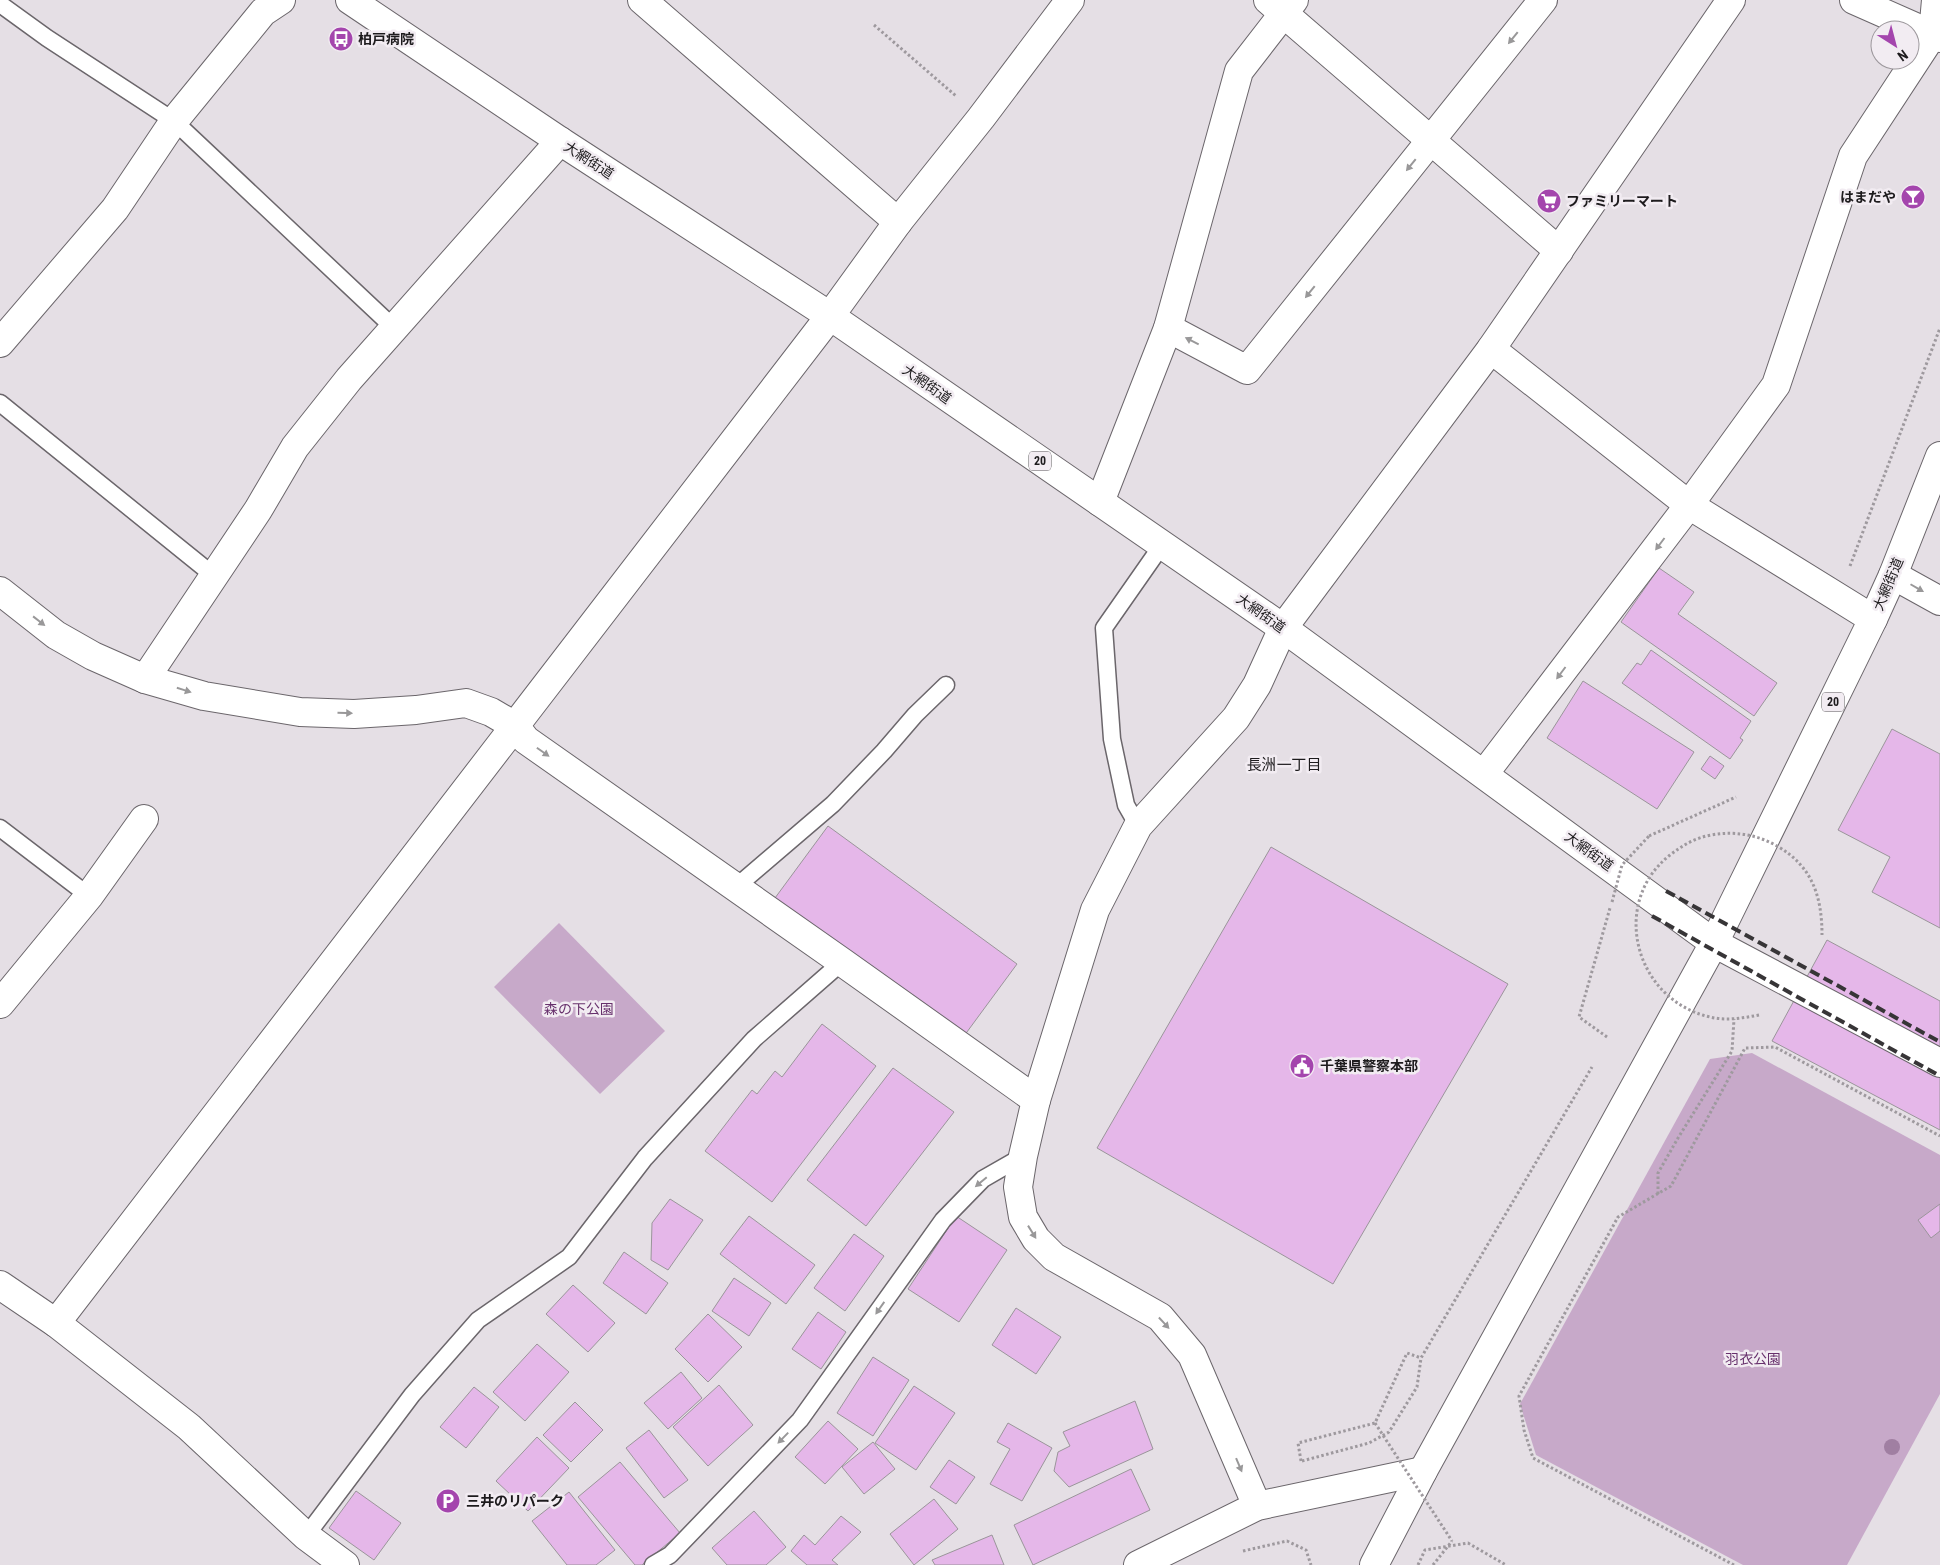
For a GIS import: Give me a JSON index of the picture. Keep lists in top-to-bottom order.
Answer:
{
  "streets": {
    "street": ["大網街道", "20"]
  },
  "districts": ["長洲一丁目"],
  "parks": ["森の下公園", "羽衣公園"],
  "places": {
    "bus stop": ["柏戸病院"],
    "bar": ["はまだや"],
    "supermarket": ["ファミリーマート"],
    "public building": ["千葉県警察本部"],
    "parking": ["三井のリパーク"]
  },
  "north": "bottom right"
}
